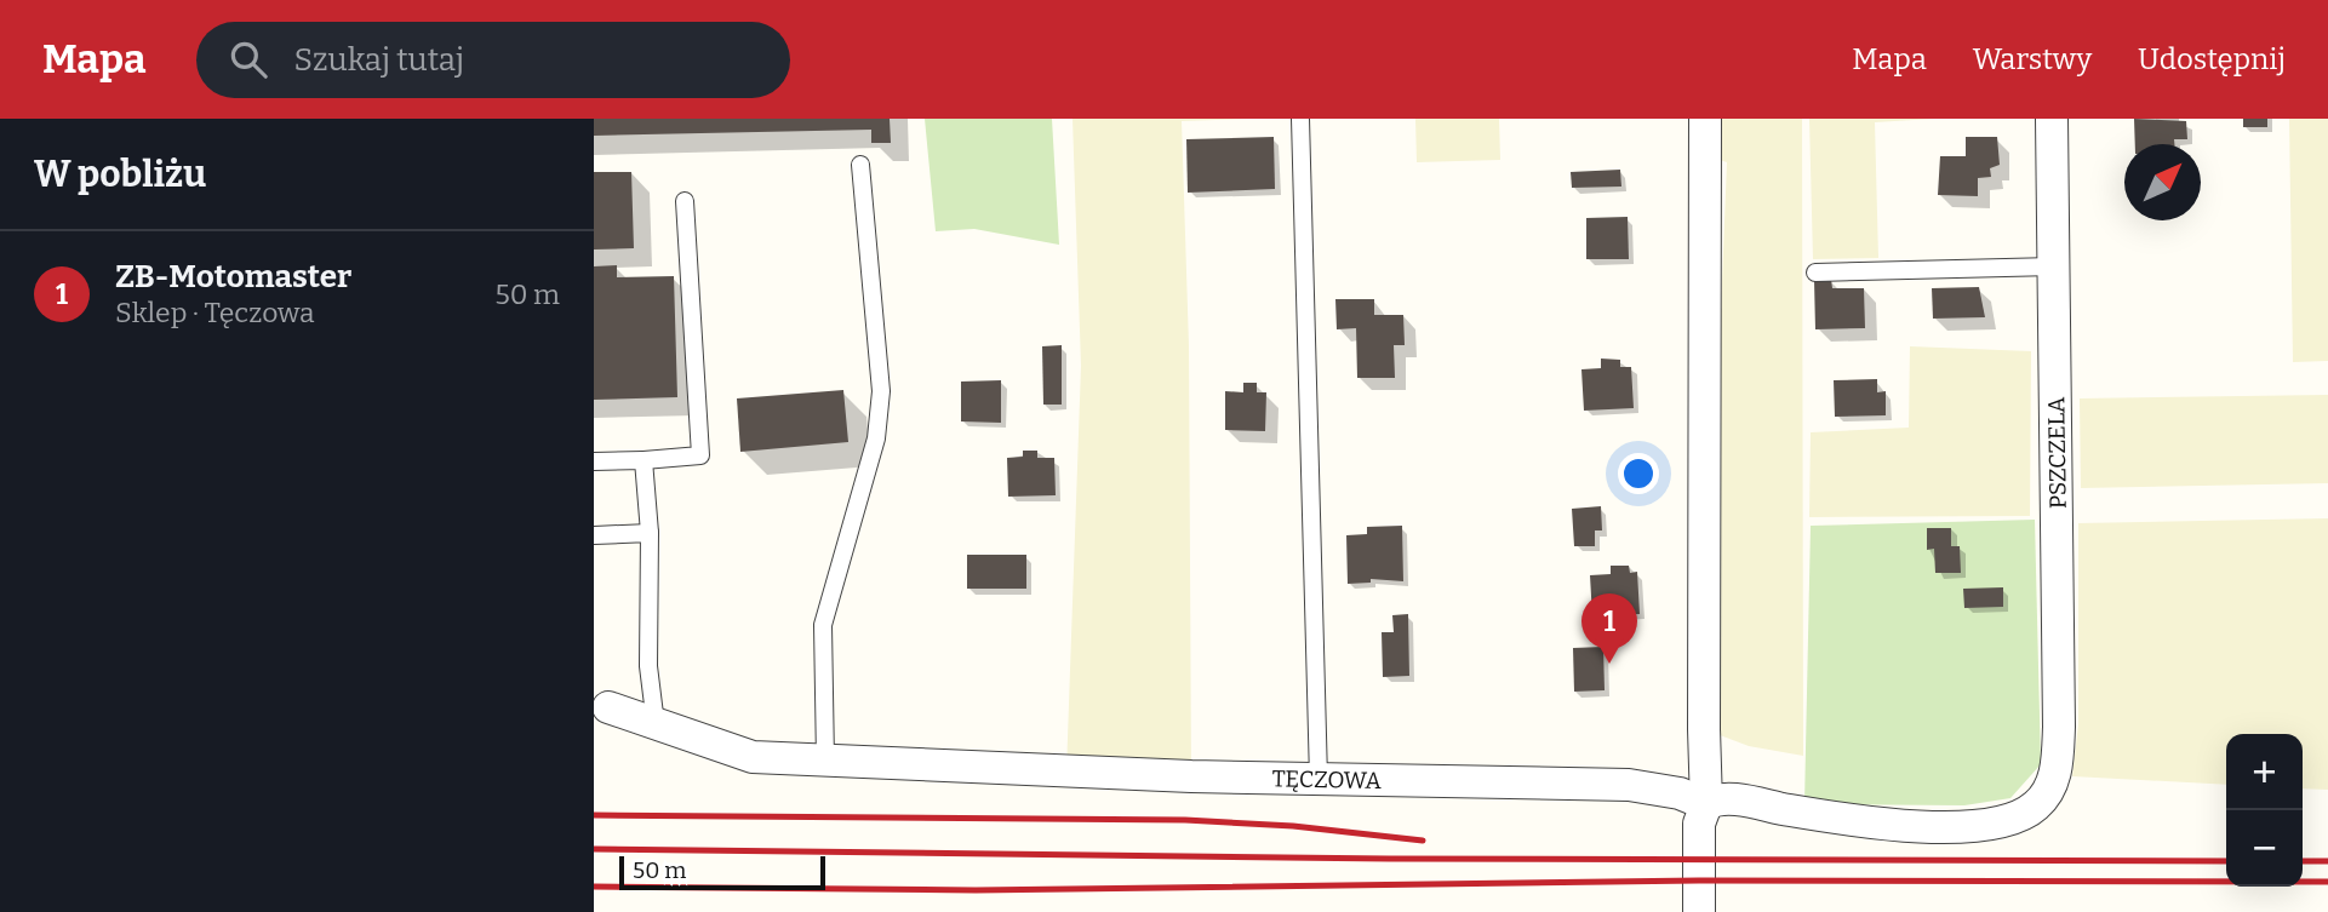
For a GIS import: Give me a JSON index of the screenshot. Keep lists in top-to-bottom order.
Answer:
{
  "streets": {
    "street": ["PSZCZELA", "TĘCZOWA"]
  },
  "crossings": [
    ["PSZCZELA", "TĘCZOWA"]
  ],
  "scale_bar": "50 m",
  "north": "top right",
  "page": {
    "header": "Mapa",
    "search": "Szukaj tutaj",
    "nav": ["Mapa", "Warstwy", "Udostępnij"],
    "heading": "W pobliżu",
    "list": [
      {
        "mark": "1",
        "name": "ZB-Motomaster",
        "note": "Sklep · Tęczowa",
        "value": "50 m"
      }
    ],
    "pins": "1",
    "map_buttons": ["+", "−"],
    "scale": "50 m"
  }
}
